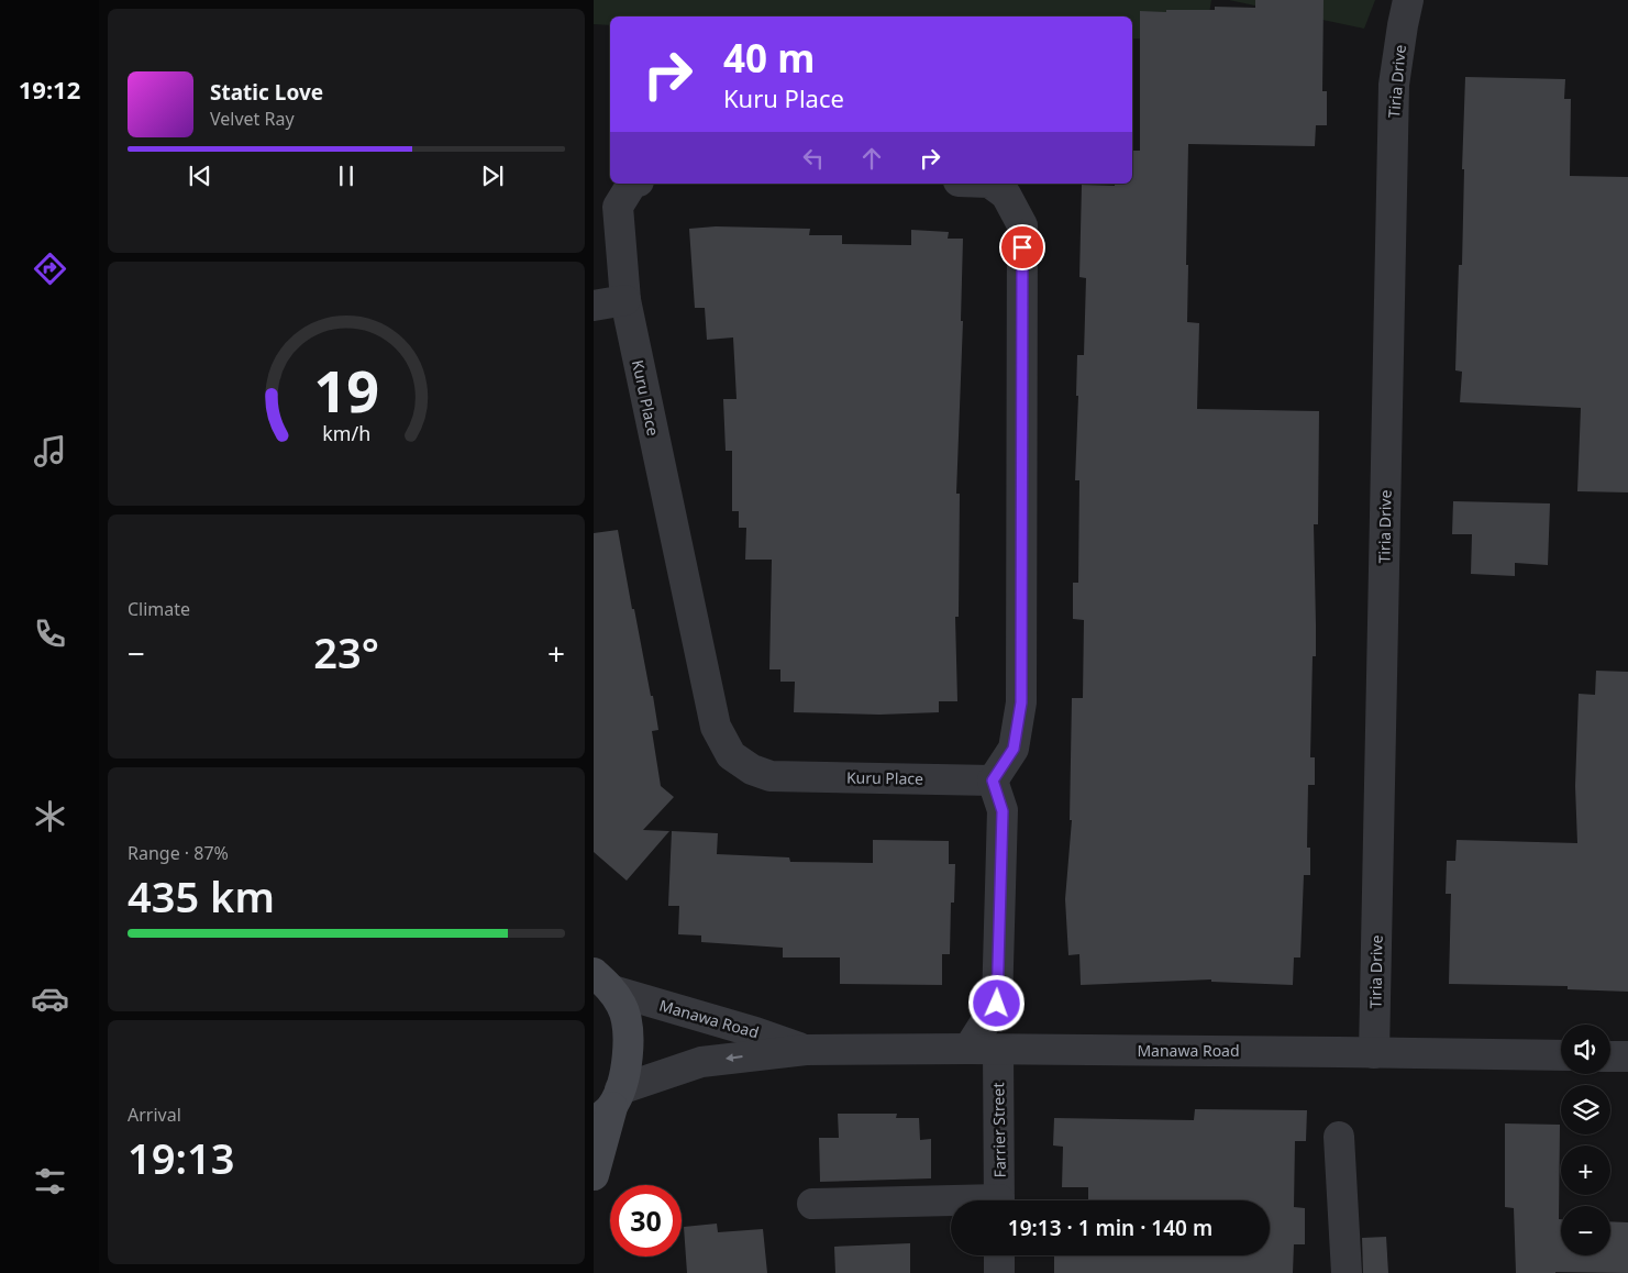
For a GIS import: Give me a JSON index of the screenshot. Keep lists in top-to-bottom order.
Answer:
{
  "streets": {
    "street": [
      "Tiria Drive",
      "Kuru Place",
      "Manawa Road",
      "Farrier Street"
    ]
  },
  "crossings": [
    ["Tiria Drive", "Manawa Road"],
    ["Manawa Road", "Farrier Street"]
  ],
  "page": {
    "tabs": "19:12",
    "turn": ["40 m", "Kuru Place"],
    "song": ["Static Love", "Velvet Ray"],
    "tile": [
      "Climate",
      ["Range · 87%", "435 km"],
      ["Arrival", "19:13"]
    ],
    "heat": ["−", "23°", "+"],
    "map_buttons": ["+", "−"],
    "limit": "30",
    "trip": "19:13 · 1 min · 140 m",
    "gauge": ["19", "km/h"]
  }
}
